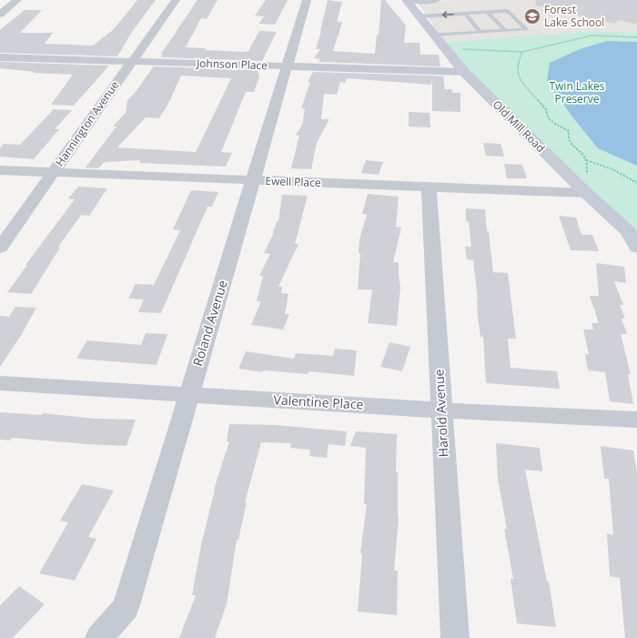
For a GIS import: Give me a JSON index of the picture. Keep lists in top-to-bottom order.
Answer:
{
  "streets": {
    "street": [
      "Johnson Place",
      "Hannington Avenue",
      "Old Mill Road",
      "Ewell Place",
      "Roland Avenue",
      "Valentine Place",
      "Harold Avenue"
    ]
  },
  "crossings": [
    ["Johnson Place", "Hannington Avenue"],
    ["Johnson Place", "Old Mill Road"],
    ["Johnson Place", "Roland Avenue"],
    ["Hannington Avenue", "Ewell Place"],
    ["Old Mill Road", "Ewell Place"],
    ["Ewell Place", "Roland Avenue"],
    ["Ewell Place", "Harold Avenue"],
    ["Roland Avenue", "Valentine Place"],
    ["Valentine Place", "Harold Avenue"]
  ],
  "parks": ["Twin Lakes Preserve"],
  "places": {
    "school or university": ["Forest Lake School"]
  }
}
